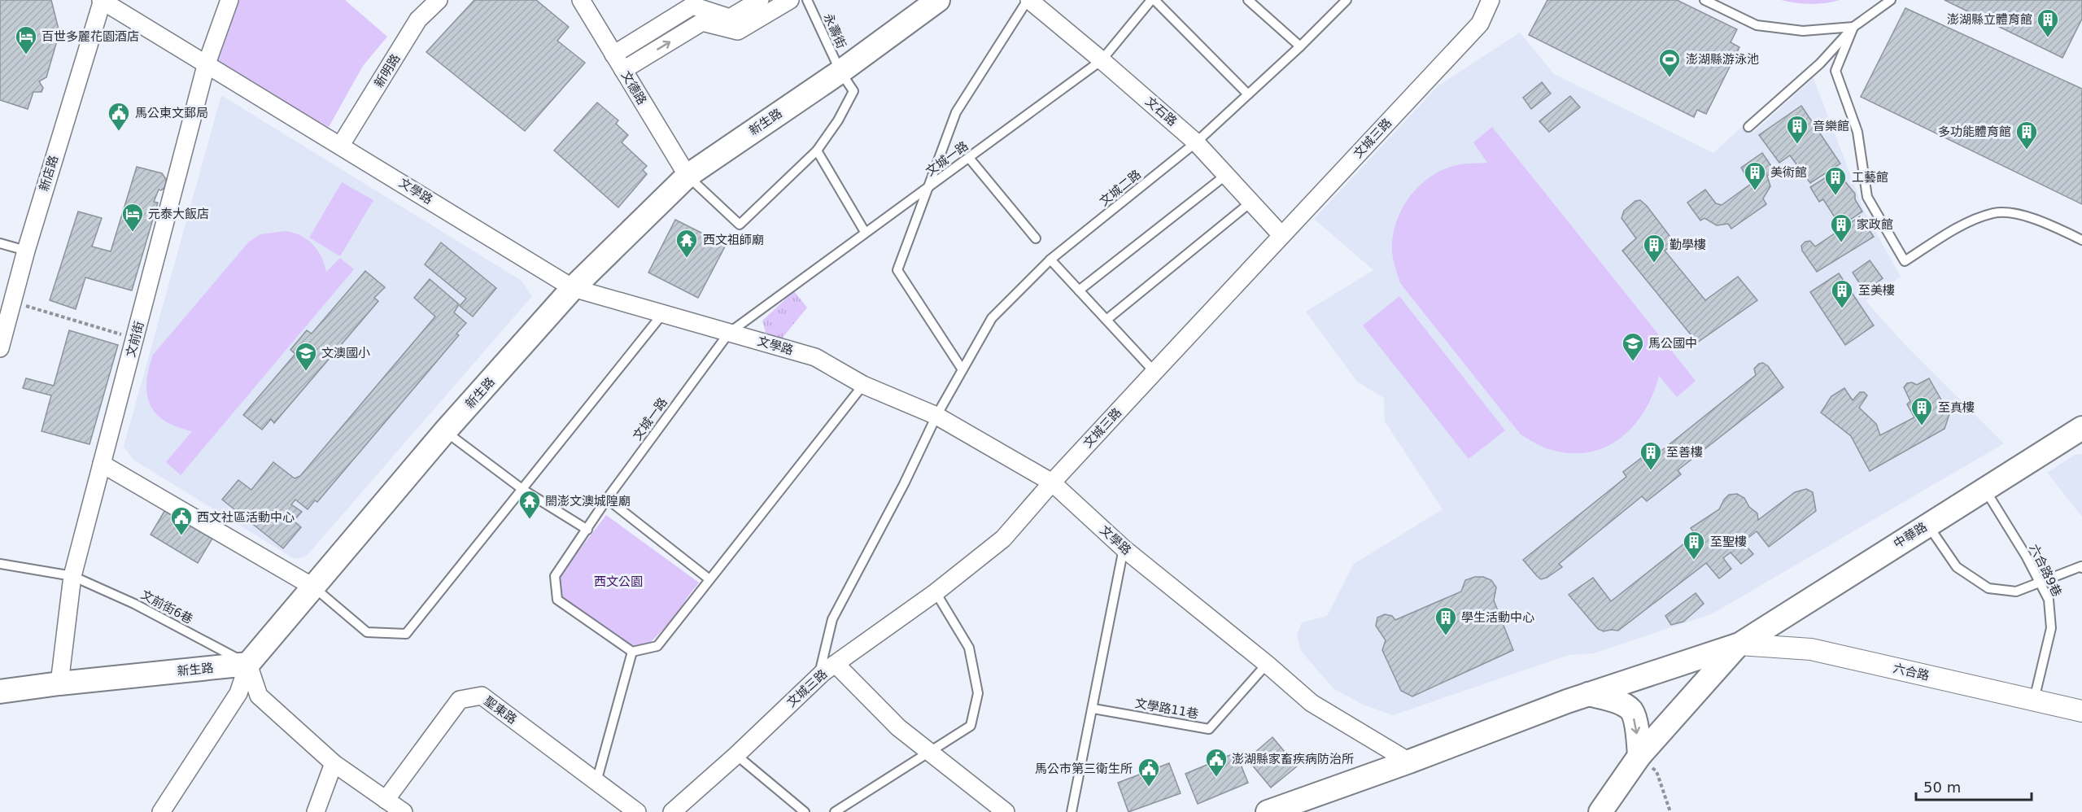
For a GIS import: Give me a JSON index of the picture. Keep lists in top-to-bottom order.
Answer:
{
  "streets": {
    "main road": ["新生路", "中華路"],
    "street": [
      "新明路",
      "文德路",
      "文石路",
      "文城三路",
      "新店路",
      "文學路",
      "文前街",
      "六合路",
      "聖東路"
    ],
    "lane": [
      "永壽街",
      "文城一路",
      "文城二路",
      "六合路9巷",
      "文前街6巷",
      "文學路11巷"
    ]
  },
  "crossings": [
    ["永壽街", "新生路"],
    ["新明路", "文學路"],
    ["文德路", "新生路"],
    ["文石路", "文城三路"],
    ["文石路", "文城一路"],
    ["文石路", "文城二路"],
    ["新生路", "文學路"],
    ["新生路", "文前街"],
    ["新生路", "文前街6巷"],
    ["文城三路", "文城二路"],
    ["文城三路", "文學路"],
    ["文城一路", "文學路"],
    ["新店路", "文學路"],
    ["文城二路", "文學路"],
    ["文學路", "文前街"],
    ["文學路", "文學路11巷"],
    ["文前街", "文前街6巷"],
    ["中華路", "六合路9巷"],
    ["中華路", "六合路"],
    ["六合路9巷", "六合路"]
  ],
  "parks": ["西文公園"],
  "places": {
    "building": [
      "澎湖縣立體育館",
      "音樂館",
      "多功能體育館",
      "美術館",
      "工藝館",
      "家政館",
      "勤學樓",
      "至美樓",
      "至真樓",
      "至善樓",
      "至聖樓",
      "學生活動中心"
    ],
    "hotel": ["百世多麗花園酒店", "元泰大飯店"],
    "sports": ["澎湖縣游泳池"],
    "public building": [
      "馬公東文郵局",
      "西文社區活動中心",
      "澎湖縣家畜疾病防治所",
      "馬公市第三衛生所"
    ],
    "temple": ["西文祖師廟", "閤澎文澳城隍廟"],
    "school or university": ["馬公國中", "文澳國小"]
  },
  "scale_bar": "50 m"
}
